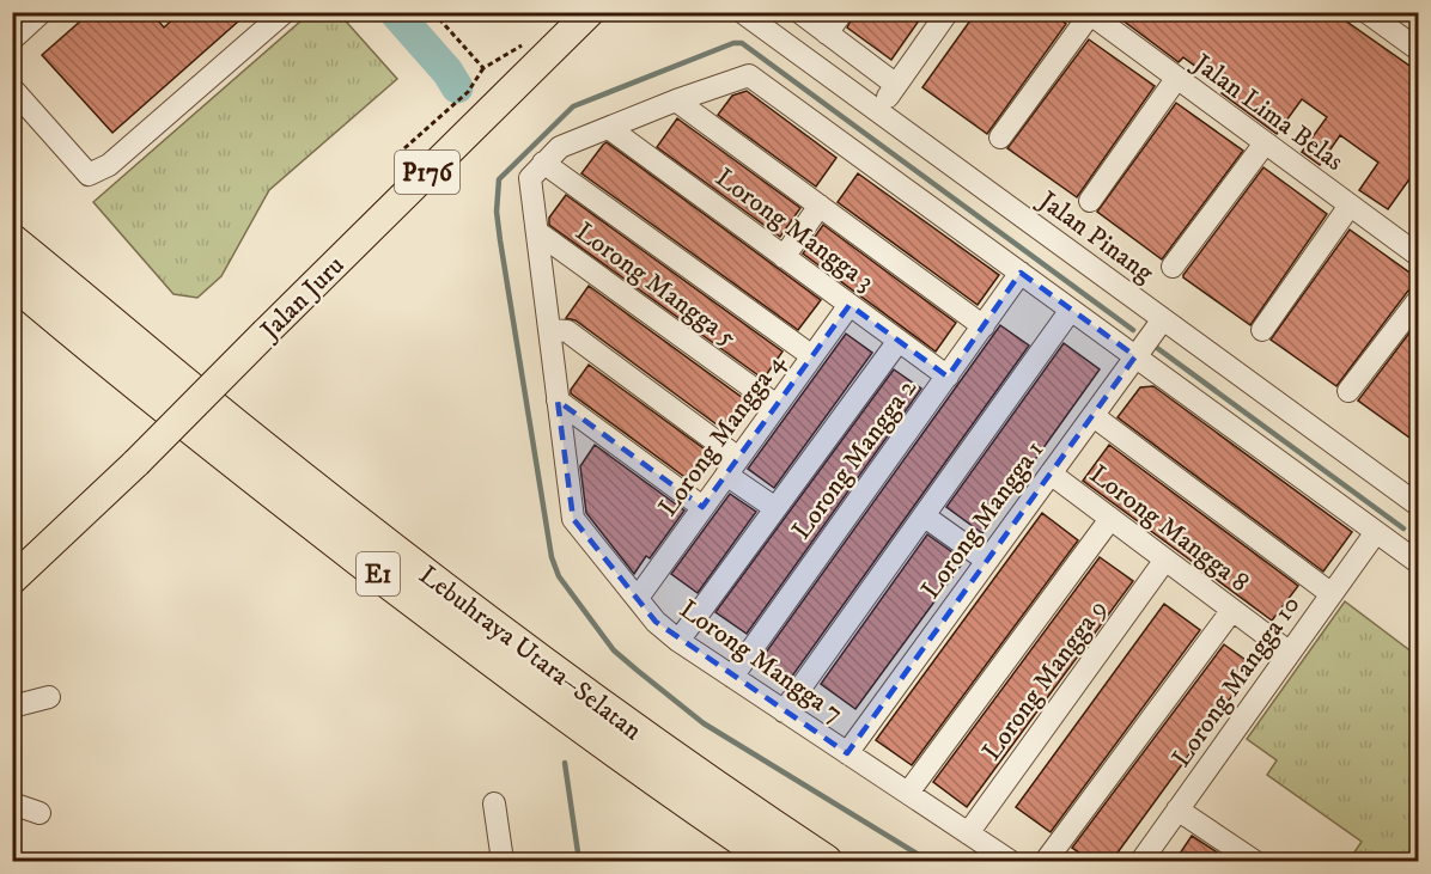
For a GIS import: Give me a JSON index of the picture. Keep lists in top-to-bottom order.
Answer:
{
  "streets": {
    "highway": ["E1", "Lebuhraya Utara–Selatan"],
    "main road": ["P176", "Jalan Juru"],
    "street": [
      "Jalan Lima Belas",
      "Lorong Mangga 3",
      "Jalan Pinang",
      "Lorong Mangga 5",
      "Lorong Mangga 4",
      "Lorong Mangga 2",
      "Lorong Mangga 1",
      "Lorong Mangga 8",
      "Lorong Mangga 7",
      "Lorong Mangga 9",
      "Lorong Mangga 10"
    ]
  },
  "crossings": [
    ["Lorong Mangga 3", "Lorong Mangga 4"],
    ["Lorong Mangga 3", "Lorong Mangga 2"],
    ["Jalan Pinang", "Lorong Mangga 1"],
    ["Lorong Mangga 5", "Lorong Mangga 4"],
    ["Lorong Mangga 5", "Lorong Mangga 7"],
    ["Lorong Mangga 4", "Lorong Mangga 7"],
    ["Lorong Mangga 2", "Lorong Mangga 7"],
    ["Lorong Mangga 1", "Lorong Mangga 8"],
    ["Lorong Mangga 1", "Lorong Mangga 7"],
    ["Lorong Mangga 8", "Lorong Mangga 9"],
    ["Lorong Mangga 8", "Lorong Mangga 10"],
    ["Lorong Mangga 7", "Lorong Mangga 9"]
  ]
}
